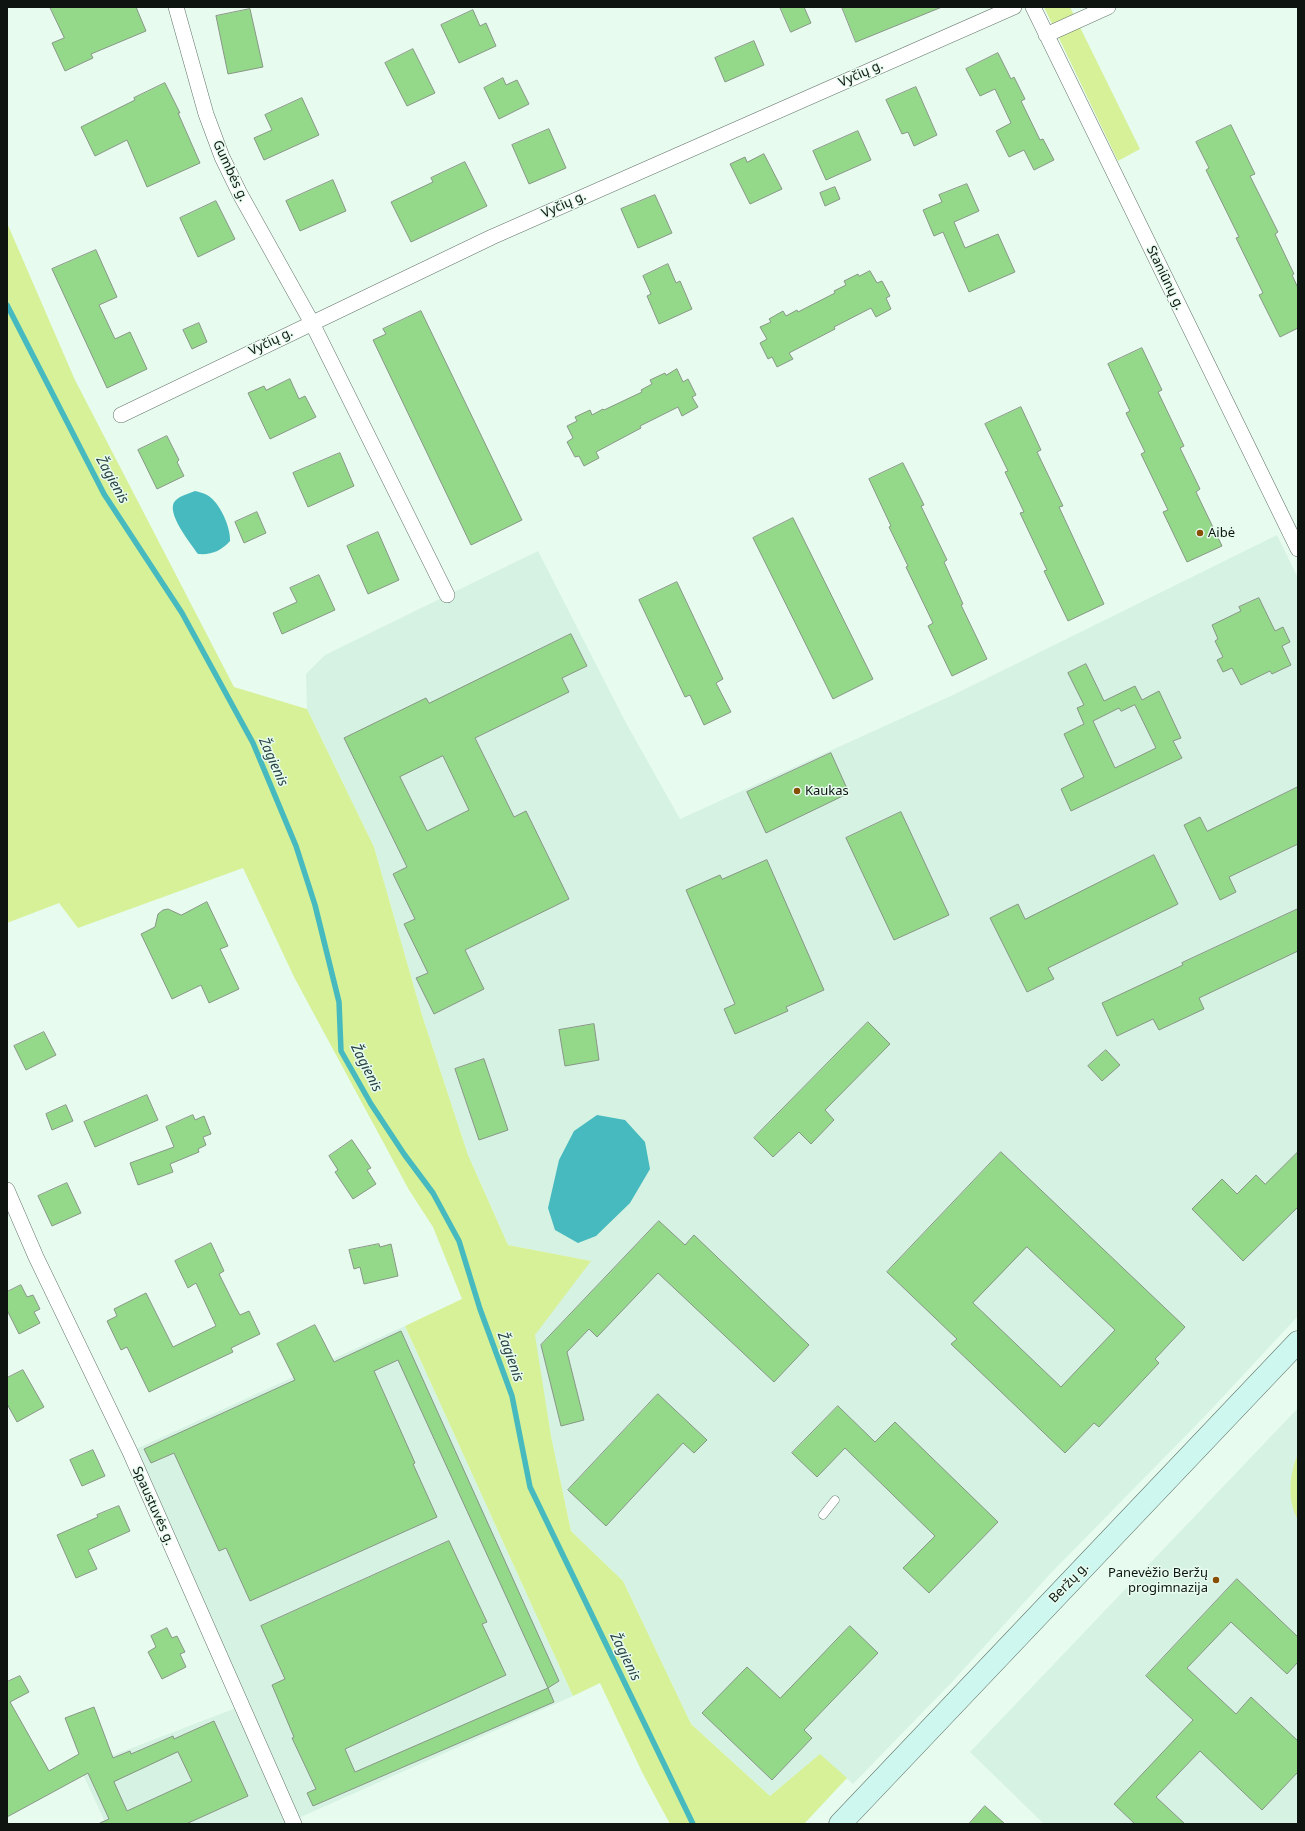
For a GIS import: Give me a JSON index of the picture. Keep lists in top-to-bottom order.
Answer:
{
  "streets": {
    "main road": ["Beržų g."],
    "street": [
      "Vyčių g.",
      "Gumbės g.",
      "Staniūnų g.",
      "Spaustuvės g."
    ]
  },
  "crossings": [
    ["Vyčių g.", "Gumbės g."]
  ],
  "water": ["Žagienis"],
  "places": ["Aibė", "Kaukas", "Panevėžio Beržų progimnazija"]
}
